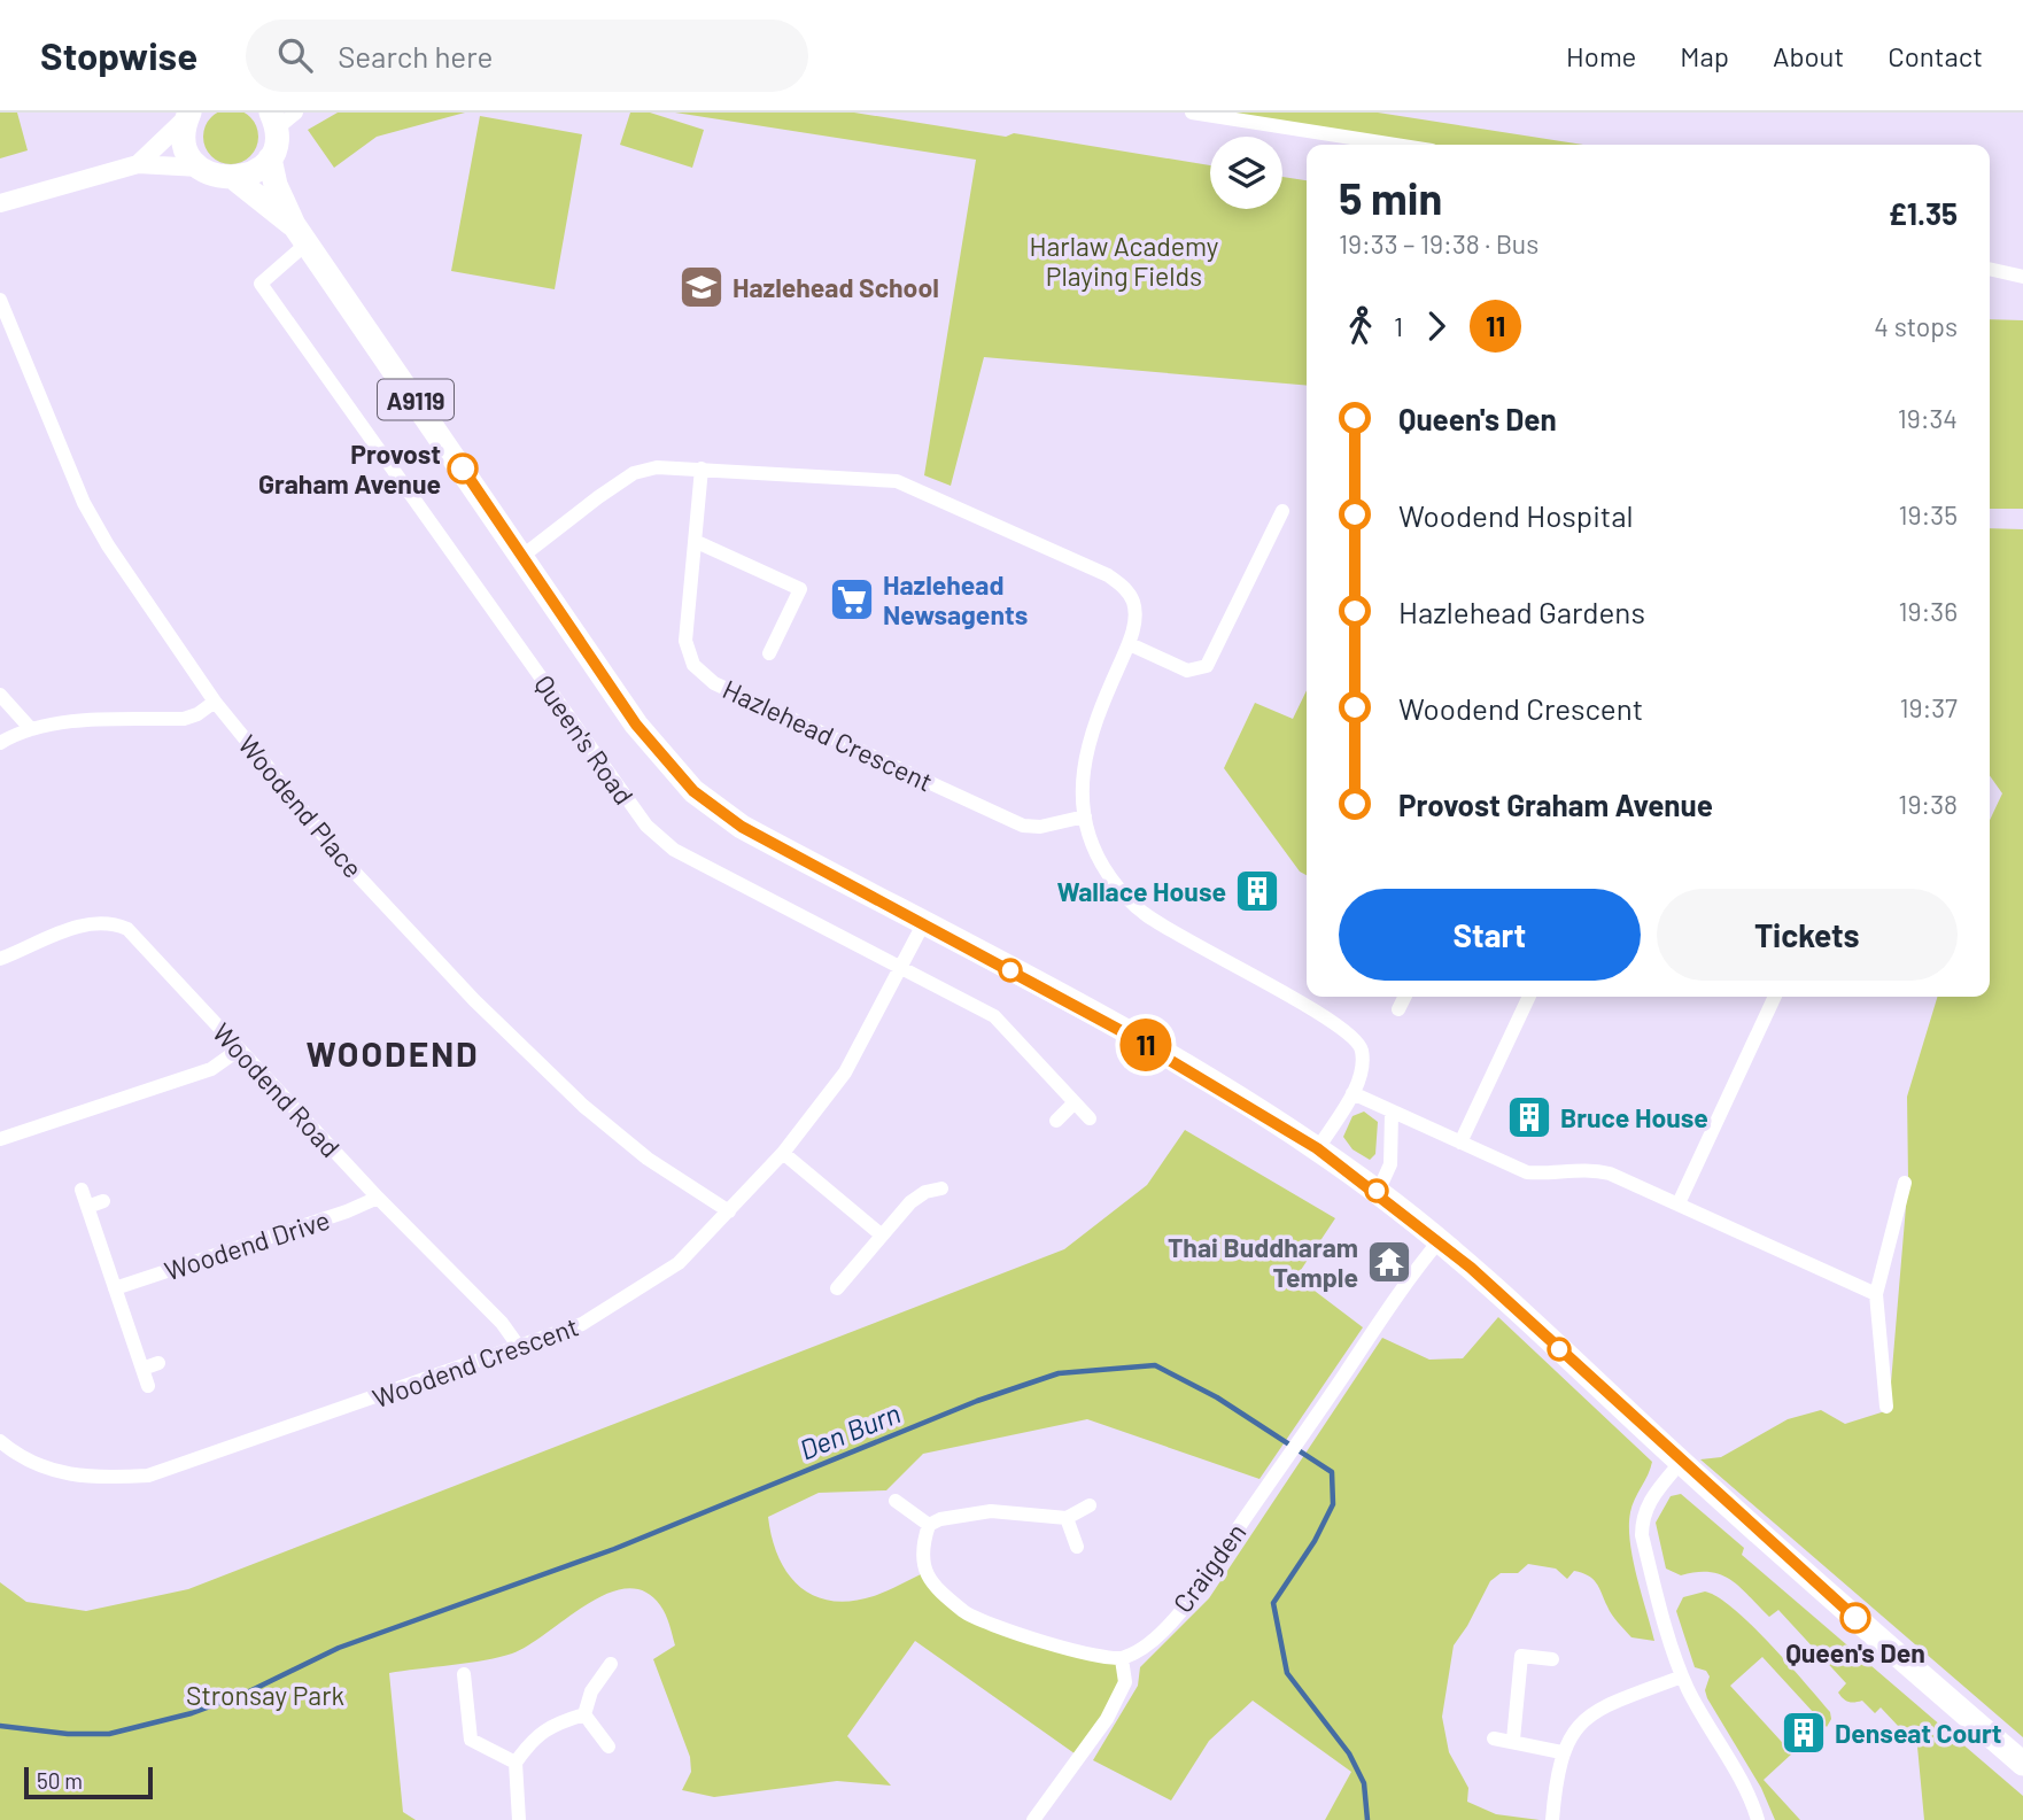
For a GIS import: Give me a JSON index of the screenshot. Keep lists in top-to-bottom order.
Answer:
{
  "streets": {
    "main road": ["A9119", "Queen's Road"],
    "street": [
      "Hazlehead Crescent",
      "Woodend Place",
      "Woodend Road",
      "Woodend Drive",
      "Woodend Crescent",
      "Craigden"
    ]
  },
  "crossings": [
    ["A9119", "Queen's Road"],
    ["Queen's Road", "Woodend Crescent"],
    ["Queen's Road", "Craigden"],
    ["Woodend Place", "Woodend Crescent"],
    ["Woodend Road", "Woodend Drive"],
    ["Woodend Road", "Woodend Crescent"]
  ],
  "districts": ["WOODEND"],
  "water": ["Den Burn"],
  "parks": ["Harlaw Academy Playing Fields", "Stronsay Park"],
  "places": {
    "school or university": ["Hazlehead School"],
    "other": ["Provost Graham Avenue", "Queen's Den"],
    "supermarket": ["Hazlehead Newsagents"],
    "building": ["Wallace House", "Bruce House", "Denseat Court"],
    "temple": ["Thai Buddharam Temple"]
  },
  "lines": ["bus line 11"],
  "scale_bar": "50 m",
  "page": {
    "header": "Stopwise",
    "search": "Search here",
    "nav": [
      "Home",
      "Map",
      "About",
      "Contact"
    ],
    "on_map": "11",
    "heading": ["5 min", "19:33 – 19:38 · Bus", "£1.35"],
    "legs": ["1", "11", "4 stops"],
    "list": [
      {
        "name": "Queen's Den",
        "value": "19:34"
      },
      {
        "name": "Woodend Hospital",
        "value": "19:35"
      },
      {
        "name": "Hazlehead Gardens",
        "value": "19:36"
      },
      {
        "name": "Woodend Crescent",
        "value": "19:37"
      },
      {
        "name": "Provost Graham Avenue",
        "value": "19:38"
      }
    ],
    "buttons": ["Start", "Tickets"],
    "scale": "50 m"
  }
}
